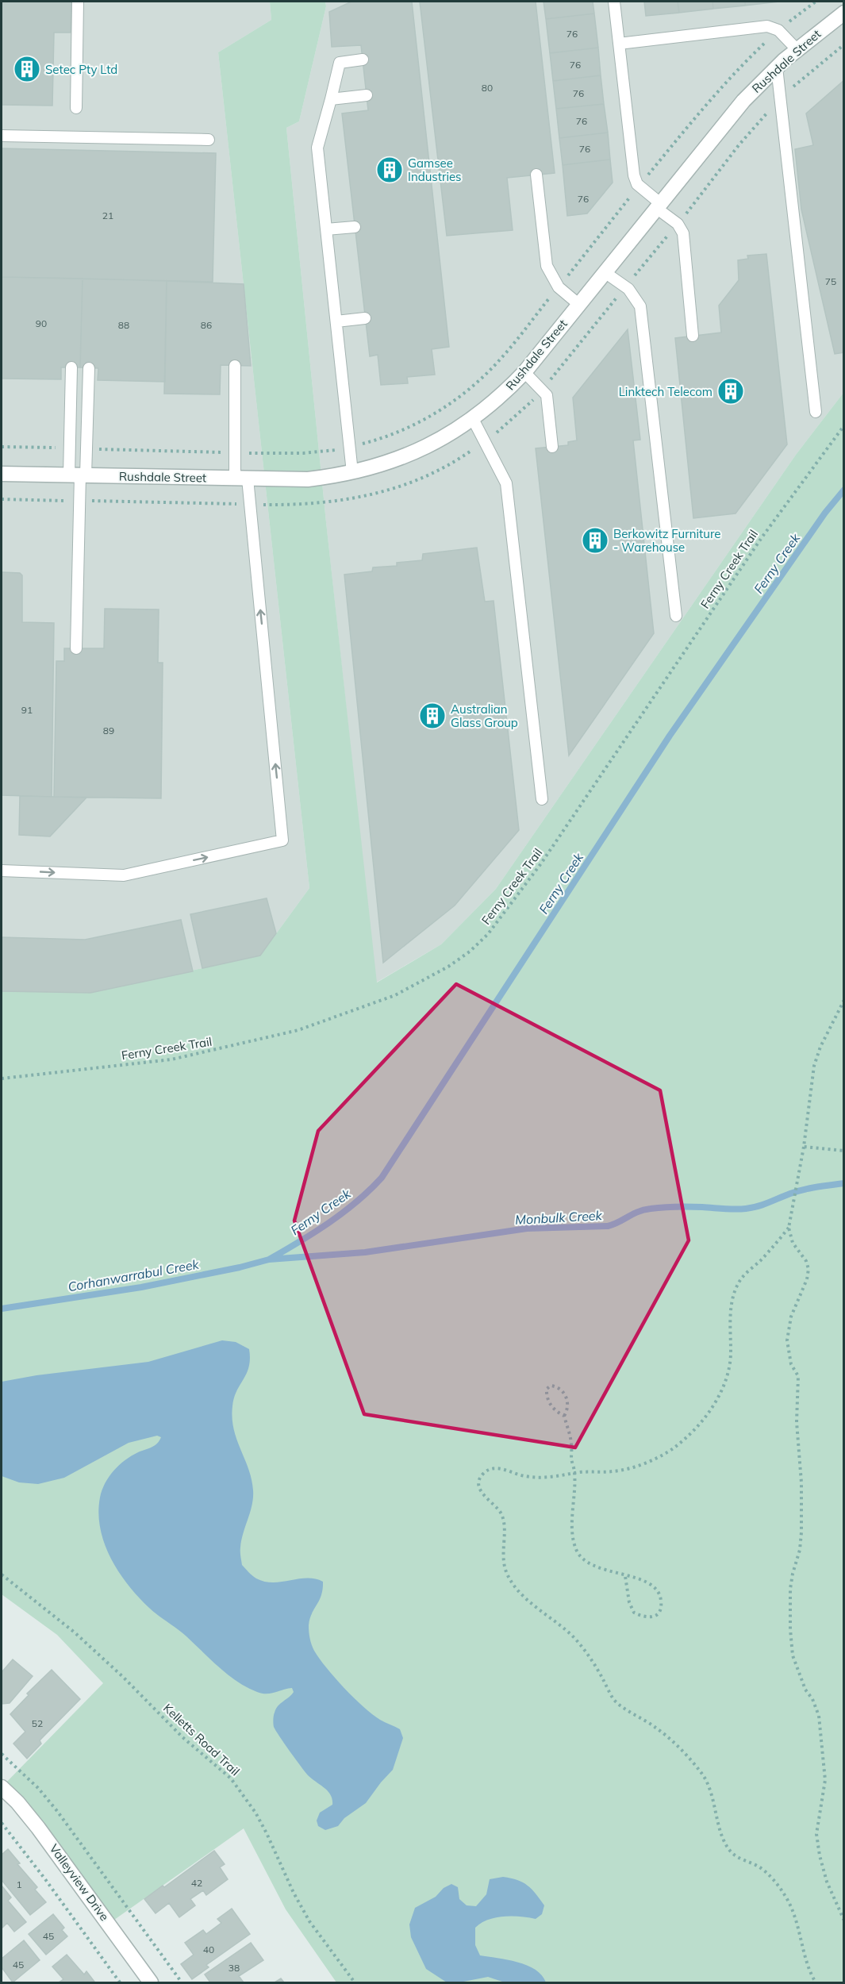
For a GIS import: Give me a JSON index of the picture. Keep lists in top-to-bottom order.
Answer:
{
  "streets": {
    "street": ["Rushdale Street", "Valleyview Drive"],
    "path": ["Ferny Creek Trail", "Kelletts Road Trail"]
  },
  "water": ["Ferny Creek", "Monbulk Creek", "Corhanwarrabul Creek"],
  "places": {
    "building": [
      "Setec Pty Ltd",
      "Gamsee Industries",
      "Linktech Telecom",
      "Berkowitz Furniture - Warehouse",
      "Australian Glass Group"
    ]
  },
  "house_numbers": [
    "76",
    "76",
    "80",
    "76",
    "76",
    "76",
    "76",
    "21",
    "75",
    "90",
    "88",
    "86",
    "91",
    "89",
    "52",
    "42",
    "1",
    "45",
    "40",
    "45",
    "38"
  ]
}
